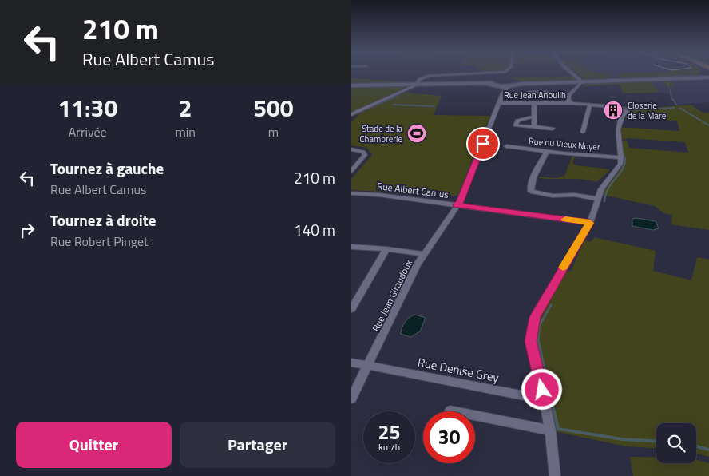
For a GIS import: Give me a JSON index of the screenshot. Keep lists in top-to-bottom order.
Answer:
{
  "streets": {
    "street": [
      "Rue Jean Anouilh",
      "Rue du Vieux Noyer",
      "Rue Albert Camus",
      "Rue Jean Giraudoux",
      "Rue Denise Grey"
    ]
  },
  "crossings": [
    ["Rue Jean Anouilh", "Rue du Vieux Noyer"],
    ["Rue Jean Anouilh", "Rue Jean Giraudoux"],
    ["Rue Albert Camus", "Rue Jean Giraudoux"],
    ["Rue Jean Giraudoux", "Rue Denise Grey"]
  ],
  "places": {
    "building": ["Closerie de la Mare"],
    "sports": ["Stade de la Chambrerie"]
  },
  "page": {
    "turn": ["210 m", "Rue Albert Camus"],
    "eta": [
      "11:30",
      "Arrivée",
      "2",
      "min",
      "500",
      "m"
    ],
    "list": [
      {
        "name": "Tournez à gauche",
        "note": "Rue Albert Camus",
        "value": "210 m"
      },
      {
        "name": "Tournez à droite",
        "note": "Rue Robert Pinget",
        "value": "140 m"
      }
    ],
    "speed": "25 km/h",
    "limit": "30",
    "buttons": ["Quitter", "Partager"]
  }
}
